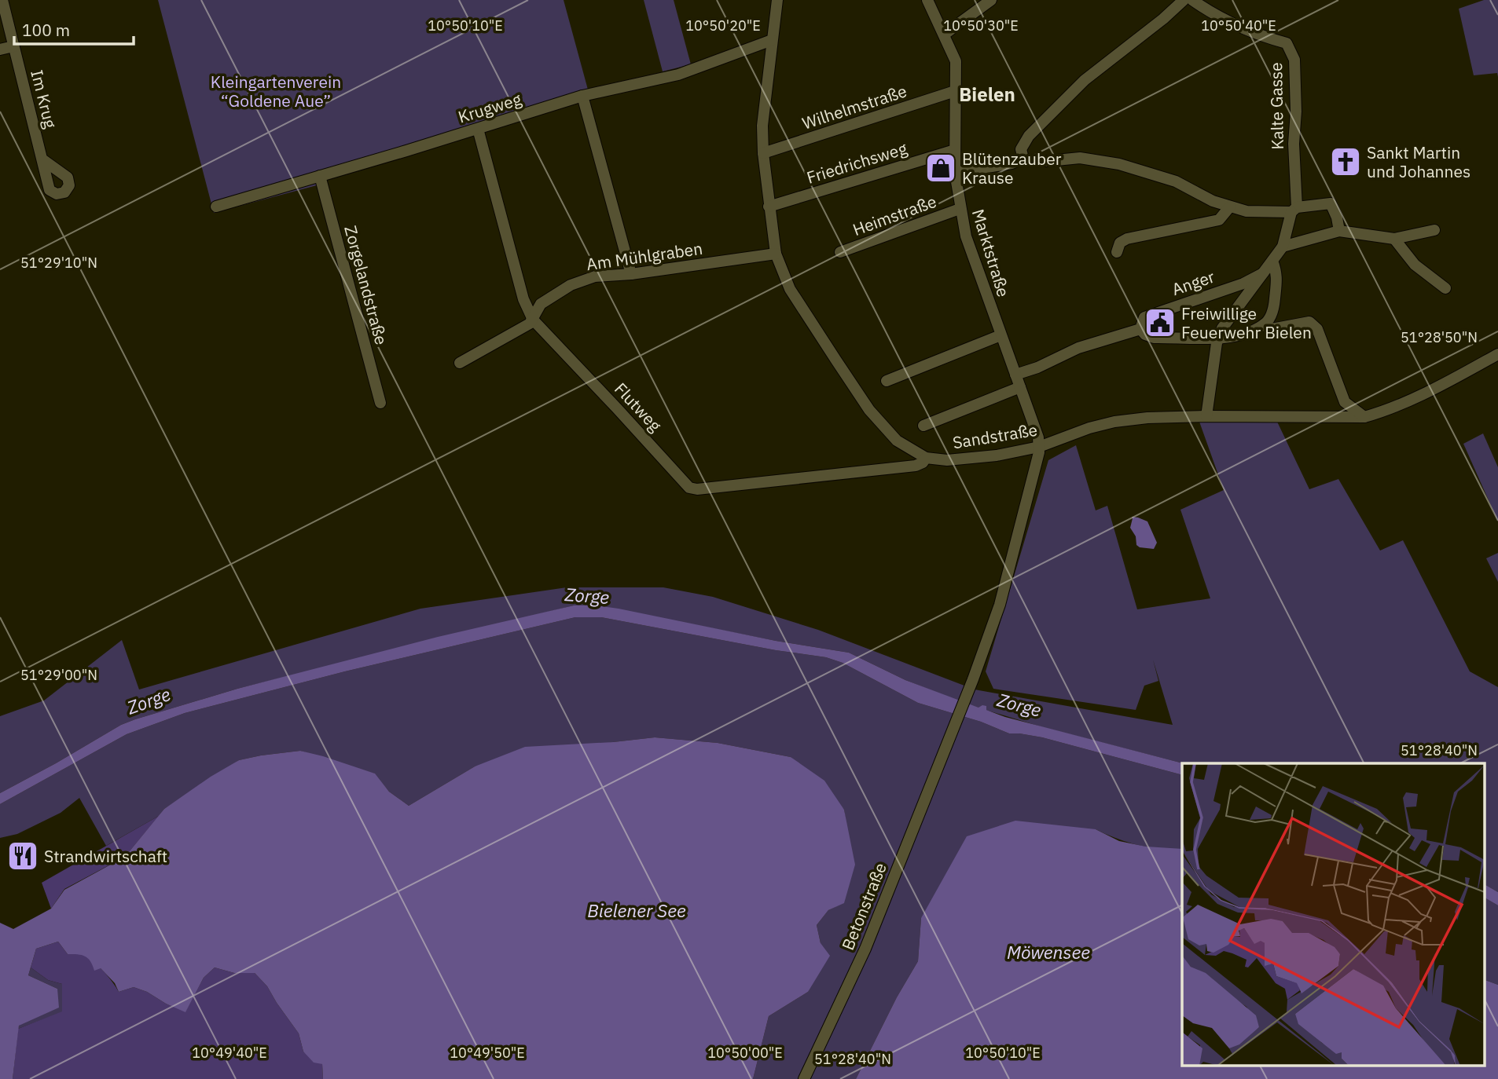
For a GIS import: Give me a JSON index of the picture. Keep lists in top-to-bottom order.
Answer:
{
  "streets": {
    "street": [
      "Im Krug",
      "Kalte Gasse",
      "Wilhelmstraße",
      "Krugweg",
      "Friedrichsweg",
      "Heimstraße",
      "Marktstraße",
      "Am Mühlgraben",
      "Anger",
      "Zorgelandstraße",
      "Flutweg",
      "Sandstraße",
      "Betonstraße"
    ]
  },
  "crossings": [
    ["Kalte Gasse", "Anger"],
    ["Wilhelmstraße", "Marktstraße"],
    ["Wilhelmstraße", "Sandstraße"],
    ["Krugweg", "Zorgelandstraße"],
    ["Krugweg", "Flutweg"],
    ["Krugweg", "Sandstraße"],
    ["Friedrichsweg", "Marktstraße"],
    ["Friedrichsweg", "Sandstraße"],
    ["Heimstraße", "Marktstraße"],
    ["Marktstraße", "Anger"],
    ["Marktstraße", "Sandstraße"],
    ["Marktstraße", "Betonstraße"],
    ["Am Mühlgraben", "Flutweg"],
    ["Am Mühlgraben", "Sandstraße"],
    ["Flutweg", "Sandstraße"],
    ["Sandstraße", "Betonstraße"]
  ],
  "districts": ["Bielen"],
  "water": ["Zorge", "Bielener See", "Möwensee"],
  "parks": ["Kleingartenverein “Goldene Aue”"],
  "places": {
    "church": ["Sankt Martin und Johannes"],
    "shop": ["Blütenzauber Krause"],
    "public building": ["Freiwillige Feuerwehr Bielen"],
    "restaurant": ["Strandwirtschaft"]
  },
  "scale_bar": "100 m",
  "coordinates": [
    "10°50'10\"E",
    "10°50'20\"E",
    "10°50'30\"E",
    "10°50'40\"E",
    "51°29'10\"N",
    "51°28'50\"N",
    "51°29'00\"N",
    "51°28'40\"N",
    "10°49'40\"E",
    "10°49'50\"E",
    "10°50'00\"E"
  ]
}
